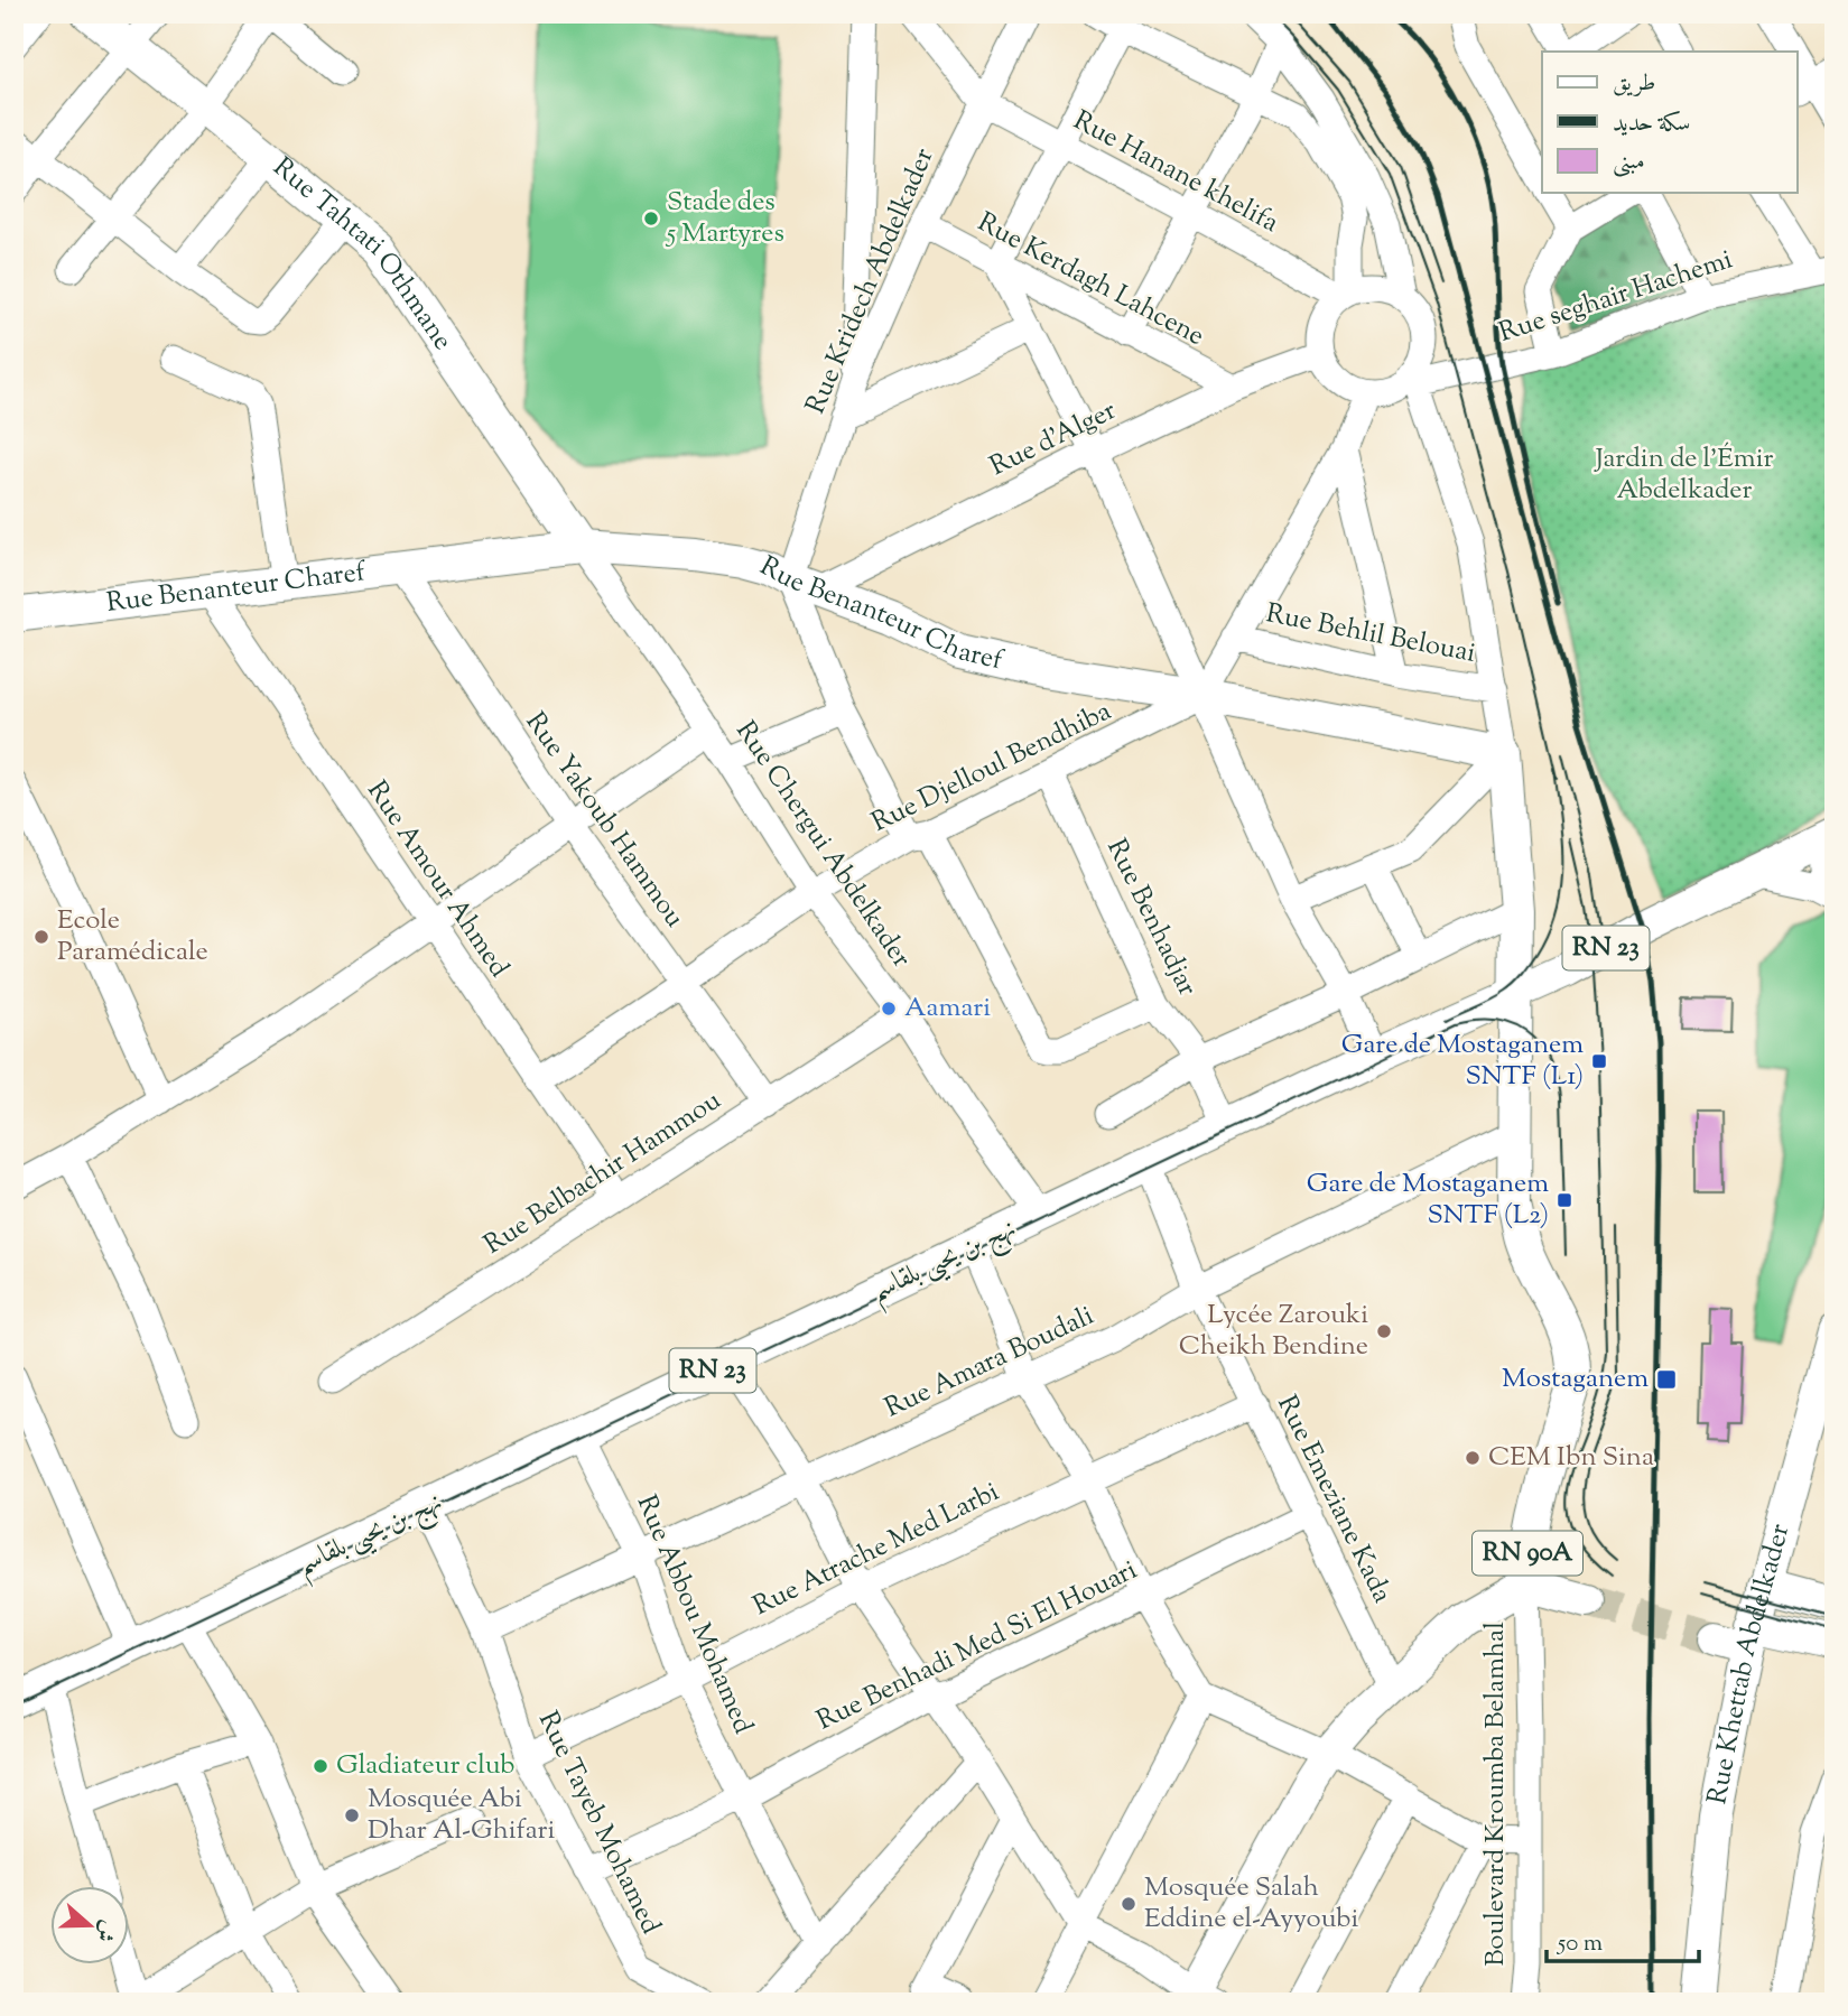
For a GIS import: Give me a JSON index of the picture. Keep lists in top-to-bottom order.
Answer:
{
  "streets": {
    "main road": [
      "Rue Tahtati Othmane",
      "Rue Benanteur Charef",
      "RN 23",
      "نهج بن يحيى بلقاسم",
      "RN 90A",
      "Rue Khettab Abdelkader"
    ],
    "street": [
      "Rue Hanane khelifa",
      "Rue Kerdagh Lahcene",
      "Rue Kridech Abdelkader",
      "Rue seghair Hachemi",
      "Rue d'Alger",
      "Rue Behlil Belouai",
      "Rue Djelloul Bendhiba",
      "Rue Yakoub Hammou",
      "Rue Chergui Abdelkader",
      "Rue Amour Ahmed",
      "Rue Benhadjar",
      "Rue Belbachir Hammou",
      "Rue Amara Boudali",
      "Rue Emeziane Kada",
      "Rue Atrache Med Larbi",
      "Rue Abbou Mohamed",
      "Rue Benhadi Med Si El Houari",
      "Boulevard Kroumba Belamhal",
      "Rue Tayeb Mohamed"
    ]
  },
  "crossings": [
    ["Rue Hanane khelifa", "Rue Kridech Abdelkader"],
    ["Rue Hanane khelifa", "Rue seghair Hachemi"],
    ["Rue Hanane khelifa", "Rue d'Alger"],
    ["Rue Tahtati Othmane", "Rue Benanteur Charef"],
    ["Rue Tahtati Othmane", "Rue Chergui Abdelkader"],
    ["Rue Kerdagh Lahcene", "Rue Kridech Abdelkader"],
    ["Rue Kerdagh Lahcene", "Rue d'Alger"],
    ["Rue Kridech Abdelkader", "Rue d'Alger"],
    ["Rue Kridech Abdelkader", "Rue Benanteur Charef"],
    ["Rue seghair Hachemi", "Rue d'Alger"],
    ["Rue d'Alger", "Rue Benanteur Charef"],
    ["Rue Benanteur Charef", "Rue Djelloul Bendhiba"],
    ["Rue Benanteur Charef", "Rue Yakoub Hammou"],
    ["Rue Benanteur Charef", "Rue Chergui Abdelkader"],
    ["Rue Benanteur Charef", "Rue Amour Ahmed"],
    ["Rue Djelloul Bendhiba", "Rue Yakoub Hammou"],
    ["Rue Djelloul Bendhiba", "Rue Chergui Abdelkader"],
    ["Rue Djelloul Bendhiba", "Rue Amour Ahmed"],
    ["Rue Djelloul Bendhiba", "Rue Benhadjar"],
    ["Rue Yakoub Hammou", "Rue Belbachir Hammou"],
    ["Rue Chergui Abdelkader", "Rue Belbachir Hammou"],
    ["Rue Chergui Abdelkader", "نهج بن يحيى بلقاسم"],
    ["Rue Amour Ahmed", "Rue Belbachir Hammou"],
    ["Rue Benhadjar", "نهج بن يحيى بلقاسم"],
    ["نهج بن يحيى بلقاسم", "Rue Emeziane Kada"],
    ["نهج بن يحيى بلقاسم", "RN 90A"],
    ["نهج بن يحيى بلقاسم", "Rue Abbou Mohamed"],
    ["نهج بن يحيى بلقاسم", "Rue Tayeb Mohamed"],
    ["Rue Amara Boudali", "Rue Emeziane Kada"],
    ["Rue Amara Boudali", "RN 90A"],
    ["Rue Amara Boudali", "Rue Abbou Mohamed"],
    ["Rue Amara Boudali", "Rue Tayeb Mohamed"],
    ["Rue Emeziane Kada", "Rue Atrache Med Larbi"],
    ["Rue Emeziane Kada", "RN 90A"],
    ["Rue Emeziane Kada", "Rue Benhadi Med Si El Houari"],
    ["Rue Atrache Med Larbi", "Rue Abbou Mohamed"],
    ["Rue Atrache Med Larbi", "Rue Tayeb Mohamed"],
    ["RN 90A", "Boulevard Kroumba Belamhal"],
    ["Rue Abbou Mohamed", "Rue Benhadi Med Si El Houari"],
    ["Rue Benhadi Med Si El Houari", "Rue Tayeb Mohamed"]
  ],
  "parks": ["Jardin de l'Émir Abdelkader"],
  "places": {
    "other": [
      "Stade des 5 Martyres",
      "Ecole Paramédicale",
      "Aamari",
      "Lycée Zarouki Cheikh Bendine",
      "CEM Ibn Sina",
      "Gladiateur club",
      "Mosquée Abi Dhar Al-Ghifari",
      "Mosquée Salah Eddine el-Ayyoubi"
    ],
    "transit": ["Gare de Mostaganem SNTF (L1)", "Gare de Mostaganem SNTF (L2)", "Mostaganem"]
  },
  "legend": ["طريق", "سكة حديد", "مبنى"],
  "scale_bar": "50 m",
  "north": "right"
}
